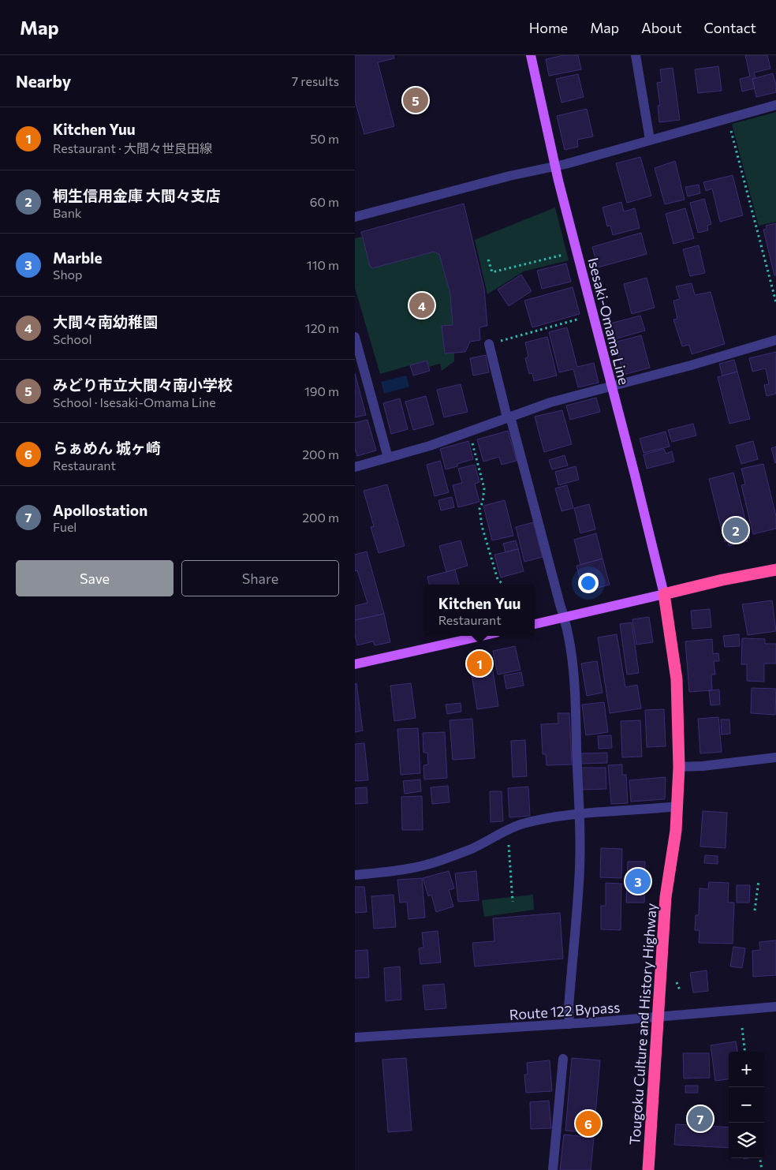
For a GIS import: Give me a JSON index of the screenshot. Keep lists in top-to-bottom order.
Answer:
{
  "streets": {
    "highway": ["Tougoku Culture and History Highway"],
    "main road": ["Isesaki-Omama Line"],
    "street": ["Route 122 Bypass"]
  },
  "crossings": [
    ["Isesaki-Omama Line", "Tougoku Culture and History Highway"],
    ["Route 122 Bypass", "Tougoku Culture and History Highway"]
  ],
  "page": {
    "header": "Map",
    "nav": [
      "Home",
      "Map",
      "About",
      "Contact"
    ],
    "heading": ["Nearby", "7 results"],
    "pins": [
      "5",
      "4",
      "2",
      "1",
      "3",
      "7",
      "6"
    ],
    "list": [
      {
        "mark": "1",
        "name": "Kitchen Yuu",
        "note": "Restaurant · 大間々世良田線",
        "value": "50 m"
      },
      {
        "mark": "2",
        "name": "桐生信用金庫 大間々支店",
        "note": "Bank",
        "value": "60 m"
      },
      {
        "mark": "3",
        "name": "Marble",
        "note": "Shop",
        "value": "110 m"
      },
      {
        "mark": "4",
        "name": "大間々南幼稚園",
        "note": "School",
        "value": "120 m"
      },
      {
        "mark": "5",
        "name": "みどり市立大間々南小学校",
        "note": "School · Isesaki-Omama Line",
        "value": "190 m"
      },
      {
        "mark": "6",
        "name": "らぁめん 城ヶ崎",
        "note": "Restaurant",
        "value": "200 m"
      },
      {
        "mark": "7",
        "name": "Apollostation",
        "note": "Fuel",
        "value": "200 m"
      }
    ],
    "buttons": ["Save", "Share"],
    "popup": ["Kitchen Yuu", "Restaurant"],
    "map_buttons": ["+", "−"]
  }
}
